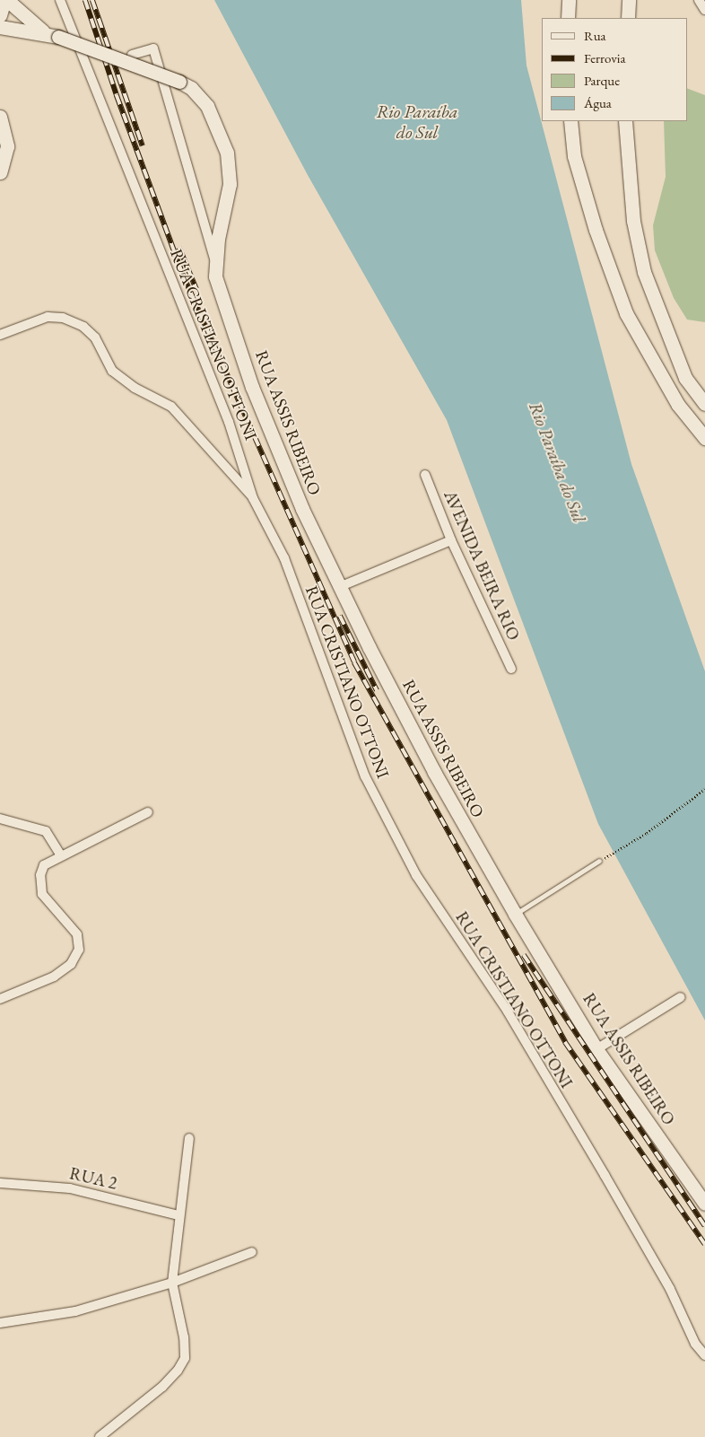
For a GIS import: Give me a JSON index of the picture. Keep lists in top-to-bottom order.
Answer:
{
  "streets": {
    "street": [
      "RUA CRISTIANO OTTONI",
      "RUA ASSIS RIBEIRO",
      "AVENIDA BEIRA RIO",
      "RUA 2"
    ]
  },
  "water": ["Rio Paraíba do Sul"],
  "legend": [
    "Rua",
    "Ferrovia",
    "Parque",
    "Água"
  ]
}
